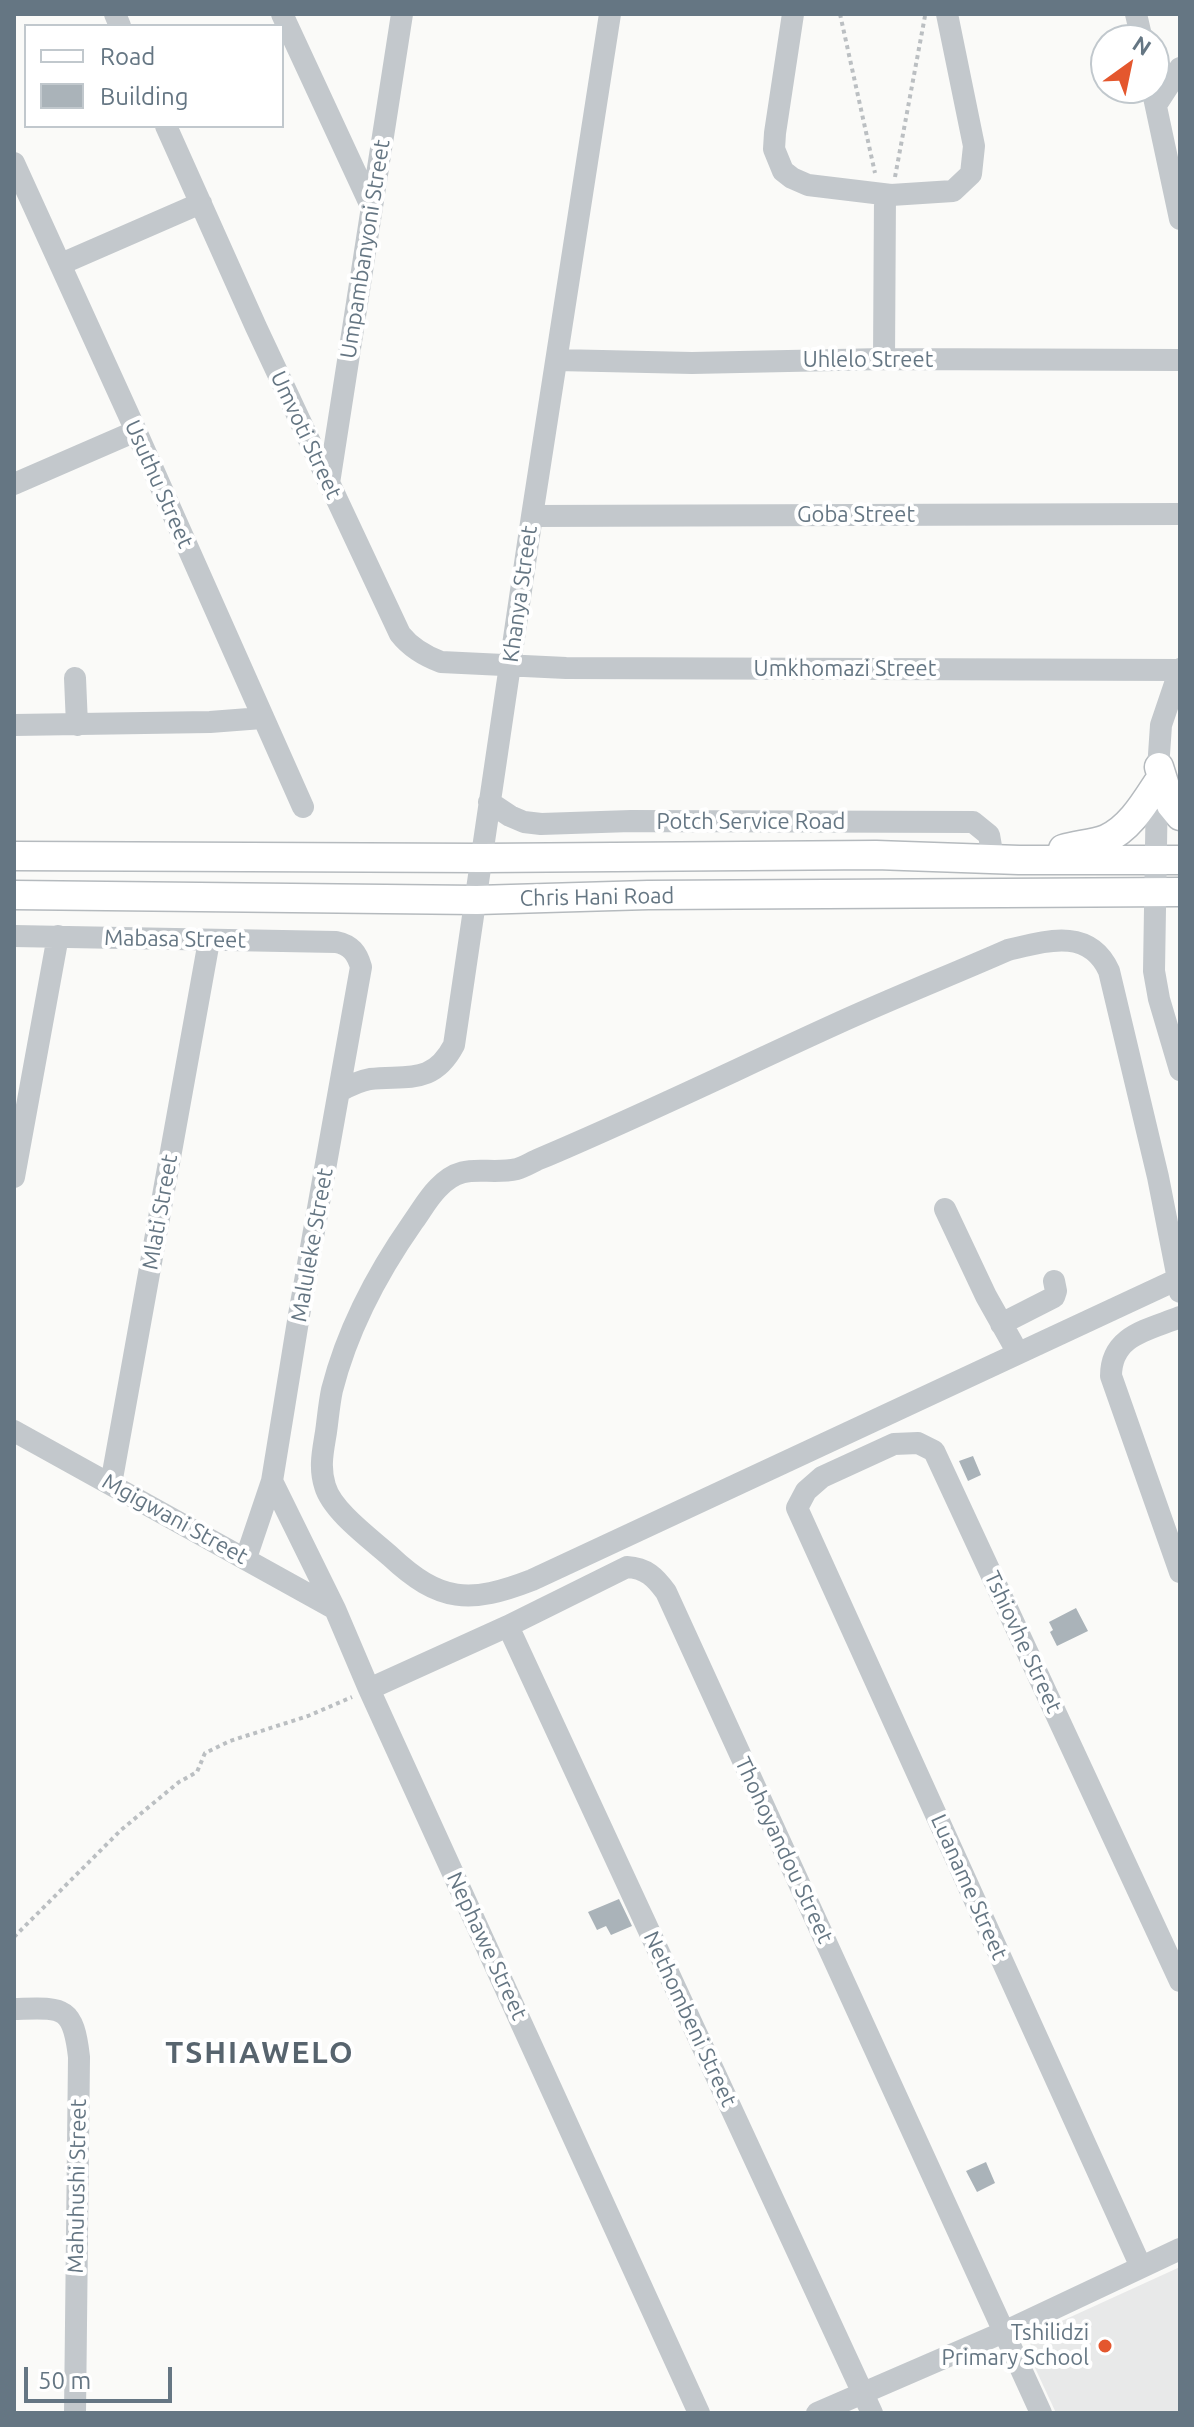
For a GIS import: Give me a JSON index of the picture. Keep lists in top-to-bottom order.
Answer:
{
  "streets": {
    "main road": ["Chris Hani Road"],
    "street": [
      "Umpambanyoni Street",
      "Uhlelo Street",
      "Umvoti Street",
      "Usuthu Street",
      "Goba Street",
      "Khanya Street",
      "Umkhomazi Street",
      "Potch Service Road",
      "Mabasa Street",
      "Mlati Street",
      "Maluleke Street",
      "Mgigwani Street",
      "Tshiovhe Street",
      "Thohoyandou Street",
      "Luaname Street",
      "Nephawe Street",
      "Nethombeni Street",
      "Mahuhushi Street"
    ]
  },
  "crossings": [
    ["Umpambanyoni Street", "Umvoti Street"],
    ["Uhlelo Street", "Khanya Street"],
    ["Umvoti Street", "Khanya Street"],
    ["Umvoti Street", "Umkhomazi Street"],
    ["Goba Street", "Khanya Street"],
    ["Khanya Street", "Umkhomazi Street"],
    ["Khanya Street", "Potch Service Road"],
    ["Khanya Street", "Chris Hani Road"],
    ["Khanya Street", "Maluleke Street"],
    ["Potch Service Road", "Chris Hani Road"],
    ["Mabasa Street", "Mlati Street"],
    ["Mabasa Street", "Maluleke Street"],
    ["Mlati Street", "Mgigwani Street"],
    ["Maluleke Street", "Mgigwani Street"],
    ["Maluleke Street", "Nephawe Street"],
    ["Mgigwani Street", "Nephawe Street"],
    ["Tshiovhe Street", "Luaname Street"],
    ["Thohoyandou Street", "Nephawe Street"],
    ["Thohoyandou Street", "Nethombeni Street"]
  ],
  "districts": ["TSHIAWELO"],
  "places": ["Tshilidzi Primary School"],
  "legend": ["Road", "Building"],
  "scale_bar": "50 m",
  "north": "top right"
}
